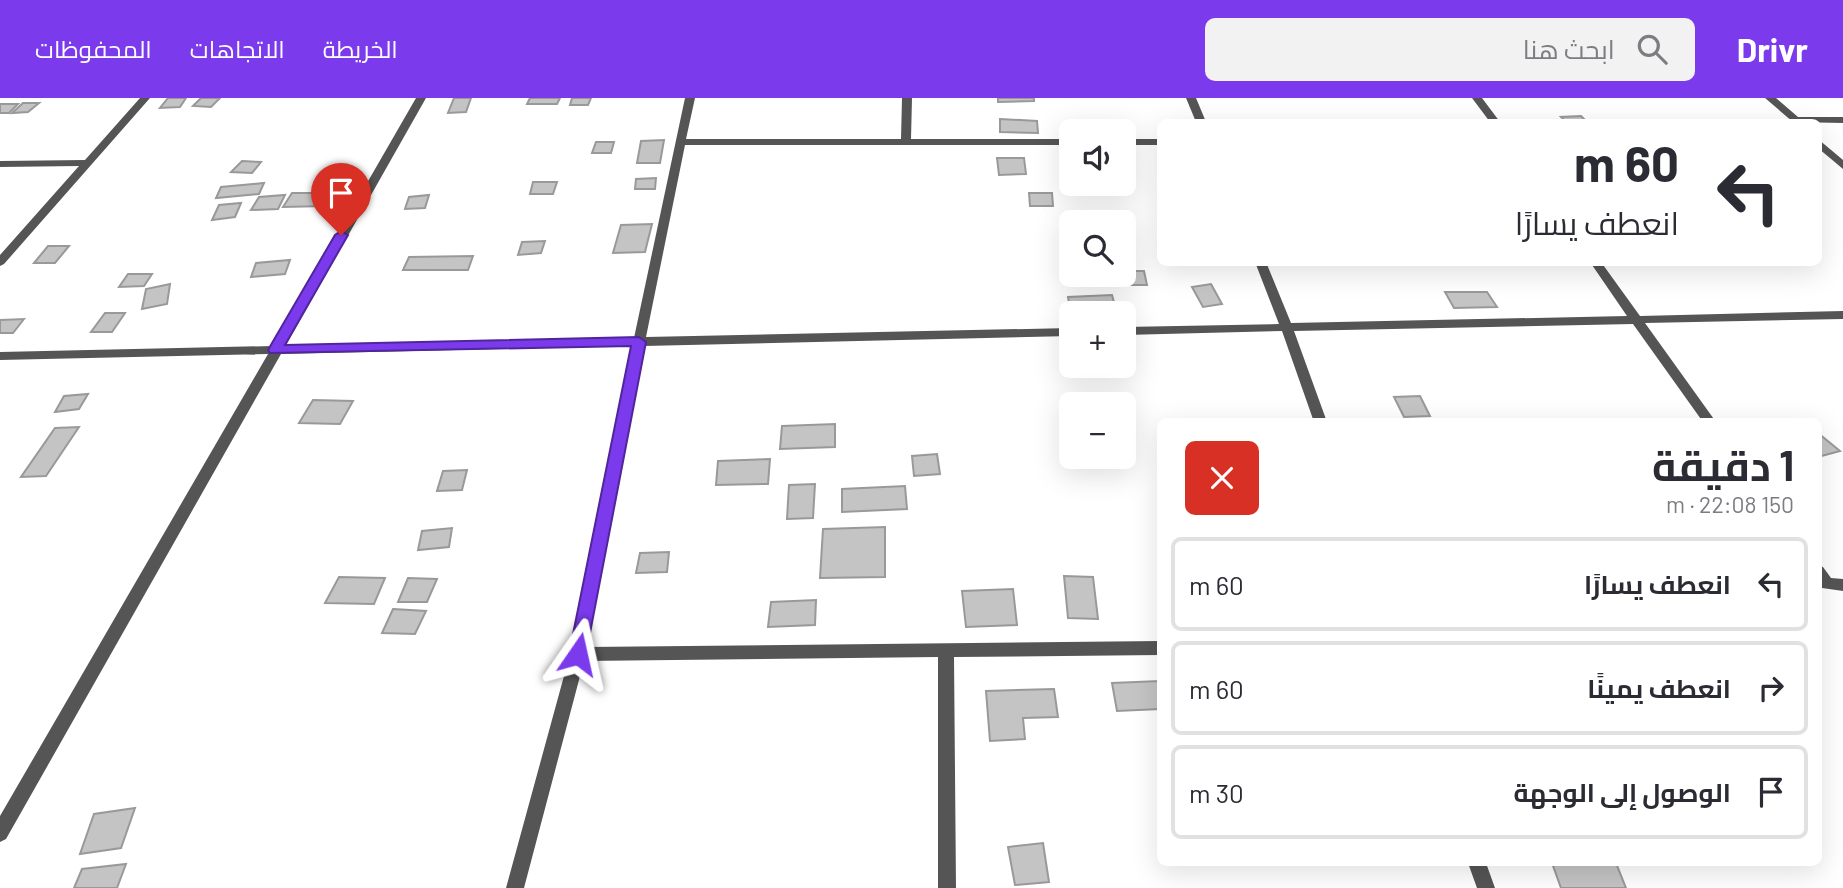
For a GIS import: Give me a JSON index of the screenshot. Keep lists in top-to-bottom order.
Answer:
{
  "page": {
    "header": "Drivr",
    "search": "ابحث هنا",
    "nav": ["الخريطة", "الاتجاهات", "المحفوظات"],
    "map_buttons": ["+", "−"],
    "turn": ["60 m", "انعطف يسارًا"],
    "heading": ["1 دقيقة", "150 m · 22:08"],
    "list": [
      {
        "name": "انعطف يسارًا",
        "value": "60 m"
      },
      {
        "name": "انعطف يمينًا",
        "value": "60 m"
      },
      {
        "name": "الوصول إلى الوجهة",
        "value": "30 m"
      }
    ]
  }
}
